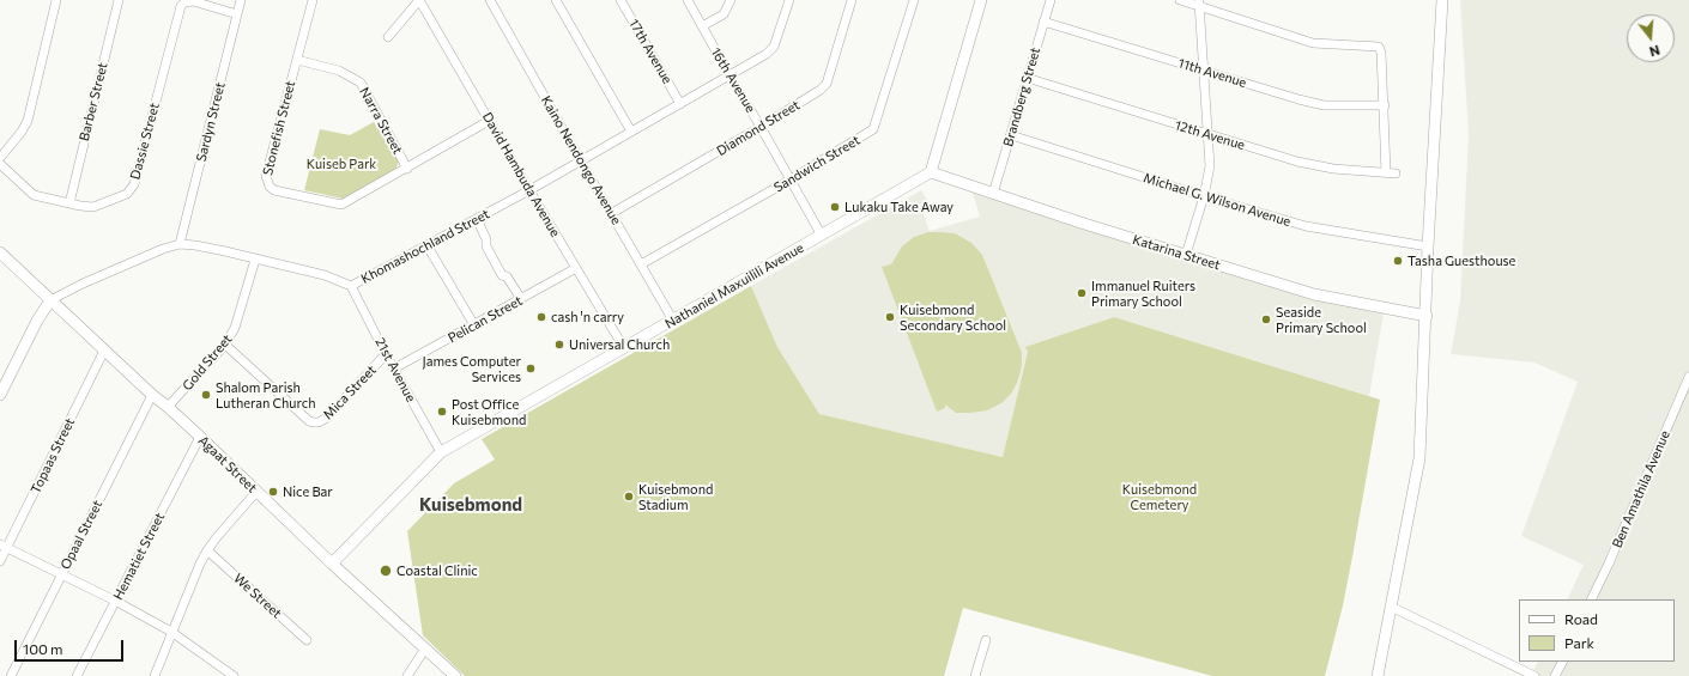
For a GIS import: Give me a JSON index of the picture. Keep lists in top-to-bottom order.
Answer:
{
  "streets": {
    "street": [
      "17th Avenue",
      "11th Avenue",
      "16th Avenue",
      "Brandberg Street",
      "Barber Street",
      "Narra Street",
      "Sardyn Street",
      "Stonefish Street",
      "Diamond Street",
      "12th Avenue",
      "Dassie Street",
      "Kaino Nendongo Avenue",
      "Sandwich Street",
      "David Hambuda Avenue",
      "Michael G. Wilson Avenue",
      "Khomashochland Street",
      "Katarina Street",
      "Nathaniel Maxuilili Avenue",
      "Pelican Street",
      "Gold Street",
      "21st Avenue",
      "Mica Street",
      "Topaas Street",
      "Agaat Street",
      "Ben Amathila Avenue",
      "Opaal Street",
      "Hematiet Street",
      "We Street"
    ]
  },
  "crossings": [
    ["17th Avenue", "Khomashochland Street"],
    ["11th Avenue", "Brandberg Street"],
    ["16th Avenue", "Diamond Street"],
    ["16th Avenue", "Sandwich Street"],
    ["16th Avenue", "Khomashochland Street"],
    ["16th Avenue", "Nathaniel Maxuilili Avenue"],
    ["Brandberg Street", "12th Avenue"],
    ["Brandberg Street", "Michael G. Wilson Avenue"],
    ["Brandberg Street", "Katarina Street"],
    ["Barber Street", "Dassie Street"],
    ["Narra Street", "Stonefish Street"],
    ["Sardyn Street", "Dassie Street"],
    ["Sardyn Street", "Khomashochland Street"],
    ["Stonefish Street", "David Hambuda Avenue"],
    ["Diamond Street", "Kaino Nendongo Avenue"],
    ["Kaino Nendongo Avenue", "Sandwich Street"],
    ["Kaino Nendongo Avenue", "Khomashochland Street"],
    ["Kaino Nendongo Avenue", "Nathaniel Maxuilili Avenue"],
    ["David Hambuda Avenue", "Khomashochland Street"],
    ["David Hambuda Avenue", "Nathaniel Maxuilili Avenue"],
    ["David Hambuda Avenue", "Pelican Street"],
    ["Khomashochland Street", "Gold Street"],
    ["Khomashochland Street", "21st Avenue"],
    ["Khomashochland Street", "Agaat Street"],
    ["Katarina Street", "Nathaniel Maxuilili Avenue"],
    ["Nathaniel Maxuilili Avenue", "21st Avenue"],
    ["Nathaniel Maxuilili Avenue", "Agaat Street"],
    ["Pelican Street", "21st Avenue"],
    ["Gold Street", "Mica Street"],
    ["Gold Street", "Agaat Street"],
    ["21st Avenue", "Mica Street"],
    ["Topaas Street", "Agaat Street"],
    ["Agaat Street", "Opaal Street"],
    ["Agaat Street", "Hematiet Street"]
  ],
  "districts": ["Kuisebmond"],
  "parks": ["Kuiseb Park", "Kuisebmond Cemetery"],
  "places": [
    "Lukaku Take Away",
    "Tasha Guesthouse",
    "Immanuel Ruiters Primary School",
    "cash 'n carry",
    "Kuisebmond Secondary School",
    "Seaside Primary School",
    "Universal Church",
    "James Computer Services",
    "Shalom Parish Lutheran Church",
    "Post Office Kuisebmond",
    "Nice Bar",
    "Kuisebmond Stadium",
    "Coastal Clinic"
  ],
  "legend": ["Road", "Park"],
  "scale_bar": "100 m",
  "north": "bottom"
}
